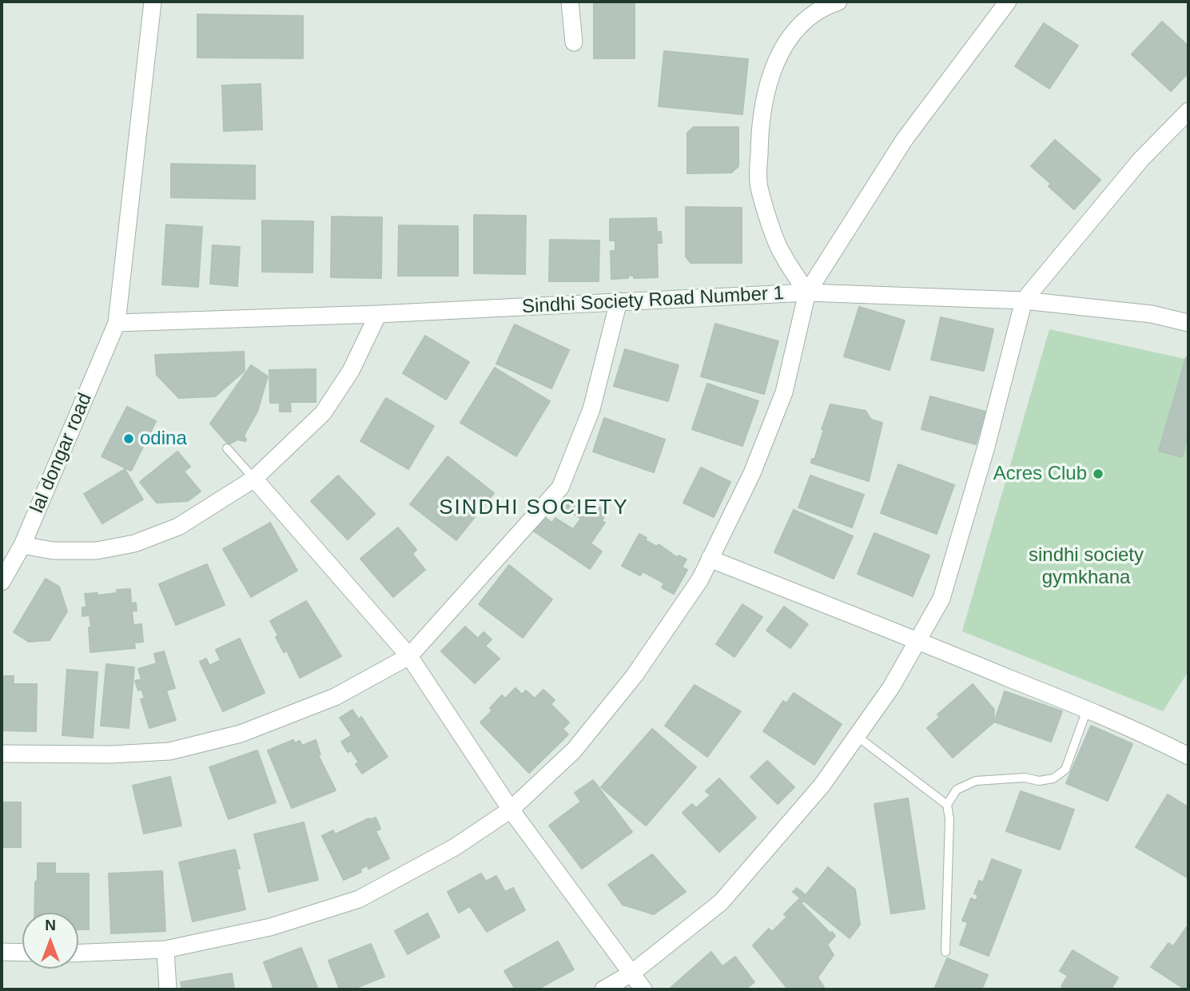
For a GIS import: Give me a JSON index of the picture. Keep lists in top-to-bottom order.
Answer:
{
  "streets": {
    "street": ["Sindhi Society Road Number 1", "lal dongar road"]
  },
  "crossings": [
    ["Sindhi Society Road Number 1", "lal dongar road"]
  ],
  "districts": ["SINDHI SOCIETY"],
  "parks": ["sindhi society gymkhana"],
  "places": ["odina", "Acres Club"],
  "north": "top"
}
